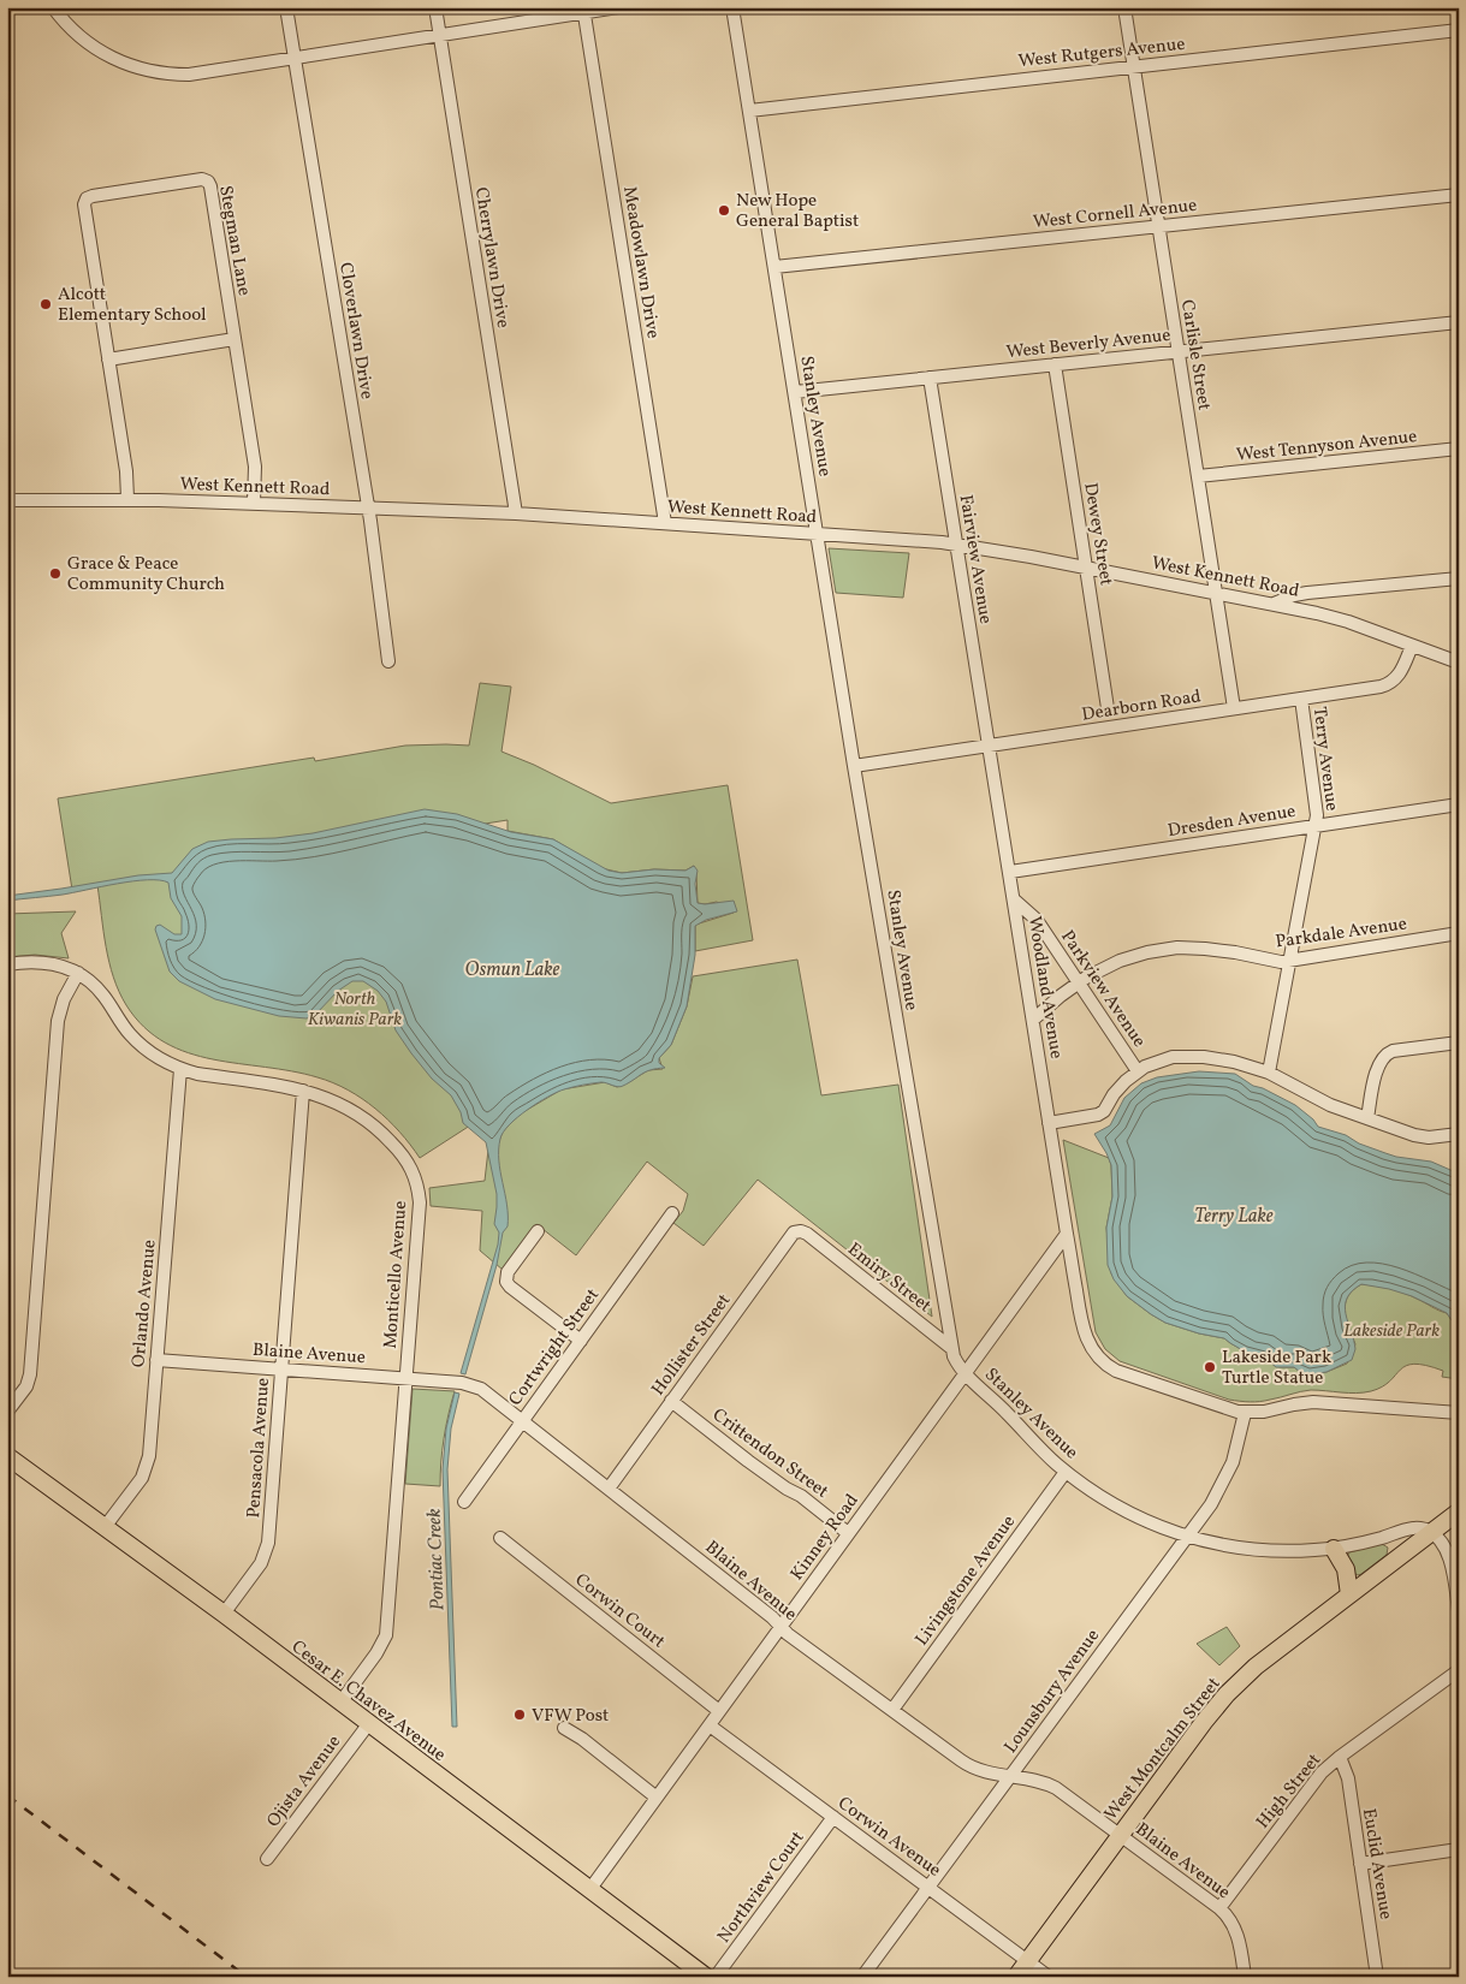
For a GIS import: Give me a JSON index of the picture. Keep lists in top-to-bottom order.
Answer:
{
  "streets": {
    "main road": ["Cesar E. Chavez Avenue", "West Montcalm Street"],
    "street": [
      "West Rutgers Avenue",
      "West Cornell Avenue",
      "Stegman Lane",
      "Cherrylawn Drive",
      "Meadowlawn Drive",
      "Cloverlawn Drive",
      "West Beverly Avenue",
      "Carlisle Street",
      "Stanley Avenue",
      "West Tennyson Avenue",
      "West Kennett Road",
      "Dewey Street",
      "Fairview Avenue",
      "Dearborn Road",
      "Terry Avenue",
      "Dresden Avenue",
      "Parkdale Avenue",
      "Woodland Avenue",
      "Parkview Avenue",
      "Monticello Avenue",
      "Emiry Street",
      "Orlando Avenue",
      "Hollister Street",
      "Cortwright Street",
      "Blaine Avenue",
      "Pensacola Avenue",
      "Crittendon Street",
      "Kinney Road",
      "Livingstone Avenue",
      "Corwin Court",
      "Lounsbury Avenue",
      "Ojista Avenue",
      "High Street",
      "Corwin Avenue",
      "Euclid Avenue",
      "Northview Court"
    ]
  },
  "crossings": [
    ["West Rutgers Avenue", "Carlisle Street"],
    ["West Rutgers Avenue", "Stanley Avenue"],
    ["West Cornell Avenue", "Carlisle Street"],
    ["West Cornell Avenue", "Stanley Avenue"],
    ["Stegman Lane", "West Kennett Road"],
    ["Cherrylawn Drive", "West Kennett Road"],
    ["Meadowlawn Drive", "West Kennett Road"],
    ["Cloverlawn Drive", "West Kennett Road"],
    ["West Beverly Avenue", "Carlisle Street"],
    ["West Beverly Avenue", "Stanley Avenue"],
    ["West Beverly Avenue", "Dewey Street"],
    ["West Beverly Avenue", "Fairview Avenue"],
    ["Carlisle Street", "West Tennyson Avenue"],
    ["Carlisle Street", "West Kennett Road"],
    ["Carlisle Street", "Dearborn Road"],
    ["Stanley Avenue", "West Kennett Road"],
    ["Stanley Avenue", "Dearborn Road"],
    ["Stanley Avenue", "Emiry Street"],
    ["Stanley Avenue", "Kinney Road"],
    ["Stanley Avenue", "Livingstone Avenue"],
    ["Stanley Avenue", "Lounsbury Avenue"],
    ["Stanley Avenue", "West Montcalm Street"],
    ["West Kennett Road", "Dewey Street"],
    ["West Kennett Road", "Fairview Avenue"],
    ["West Kennett Road", "Dearborn Road"],
    ["Fairview Avenue", "Dearborn Road"],
    ["Fairview Avenue", "Woodland Avenue"],
    ["Dearborn Road", "Terry Avenue"],
    ["Dearborn Road", "Woodland Avenue"],
    ["Terry Avenue", "Dresden Avenue"],
    ["Terry Avenue", "Parkdale Avenue"],
    ["Dresden Avenue", "Woodland Avenue"],
    ["Parkdale Avenue", "Woodland Avenue"],
    ["Parkdale Avenue", "Parkview Avenue"],
    ["Woodland Avenue", "Parkview Avenue"],
    ["Woodland Avenue", "Kinney Road"],
    ["Woodland Avenue", "Lounsbury Avenue"],
    ["Monticello Avenue", "Orlando Avenue"],
    ["Monticello Avenue", "Blaine Avenue"],
    ["Monticello Avenue", "Pensacola Avenue"],
    ["Monticello Avenue", "Cesar E. Chavez Avenue"],
    ["Emiry Street", "Hollister Street"],
    ["Orlando Avenue", "Blaine Avenue"],
    ["Orlando Avenue", "Cesar E. Chavez Avenue"],
    ["Hollister Street", "Blaine Avenue"],
    ["Hollister Street", "Crittendon Street"],
    ["Cortwright Street", "Blaine Avenue"],
    ["Blaine Avenue", "Pensacola Avenue"],
    ["Blaine Avenue", "Kinney Road"],
    ["Blaine Avenue", "Livingstone Avenue"],
    ["Blaine Avenue", "Lounsbury Avenue"],
    ["Blaine Avenue", "West Montcalm Street"],
    ["Blaine Avenue", "High Street"],
    ["Pensacola Avenue", "Cesar E. Chavez Avenue"],
    ["Crittendon Street", "Kinney Road"],
    ["Kinney Road", "Corwin Court"],
    ["Kinney Road", "Cesar E. Chavez Avenue"],
    ["Kinney Road", "Corwin Avenue"],
    ["Lounsbury Avenue", "Corwin Avenue"],
    ["Cesar E. Chavez Avenue", "Ojista Avenue"],
    ["West Montcalm Street", "Corwin Avenue"],
    ["High Street", "Euclid Avenue"],
    ["Corwin Avenue", "Northview Court"]
  ],
  "water": ["Osmun Lake", "Terry Lake", "Pontiac Creek"],
  "parks": ["North Kiwanis Park", "Lakeside Park"],
  "places": [
    "New Hope General Baptist",
    "Alcott Elementary School",
    "Grace & Peace Community Church",
    "Lakeside Park Turtle Statue",
    "VFW Post"
  ]
}
